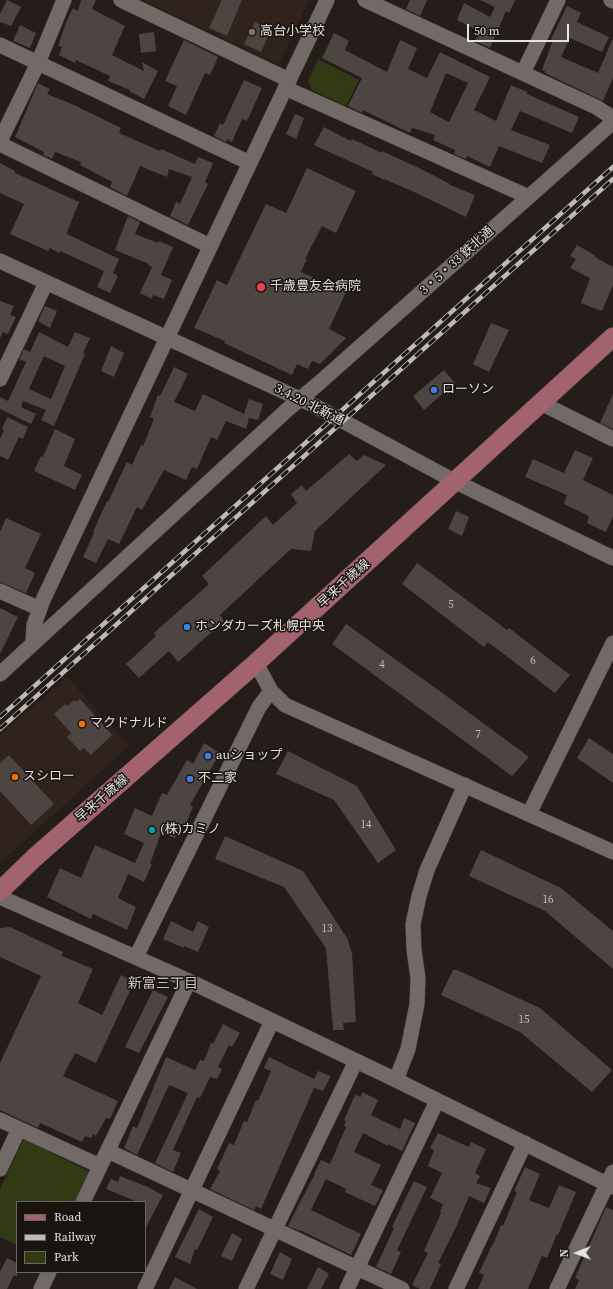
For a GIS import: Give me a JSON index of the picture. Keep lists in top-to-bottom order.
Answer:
{
  "streets": {
    "main road": ["早来千歳線"],
    "street": ["3・5・33 鉄北通", "3.4.20 北新通"]
  },
  "crossings": [
    ["3・5・33 鉄北通", "3.4.20 北新通"],
    ["3.4.20 北新通", "早来千歳線"]
  ],
  "districts": ["新富三丁目"],
  "places": [
    "高台小学校",
    "千歳豊友会病院",
    "ローソン",
    "ホンダカーズ札幌中央",
    "マクドナルド",
    "auショップ",
    "スシロー",
    "不二家",
    "(株)カミノ"
  ],
  "house_numbers": [
    "5",
    "6",
    "4",
    "7",
    "14",
    "16",
    "13",
    "15"
  ],
  "legend": ["Road", "Railway", "Park"],
  "scale_bar": "50 m",
  "north": "left"
}
